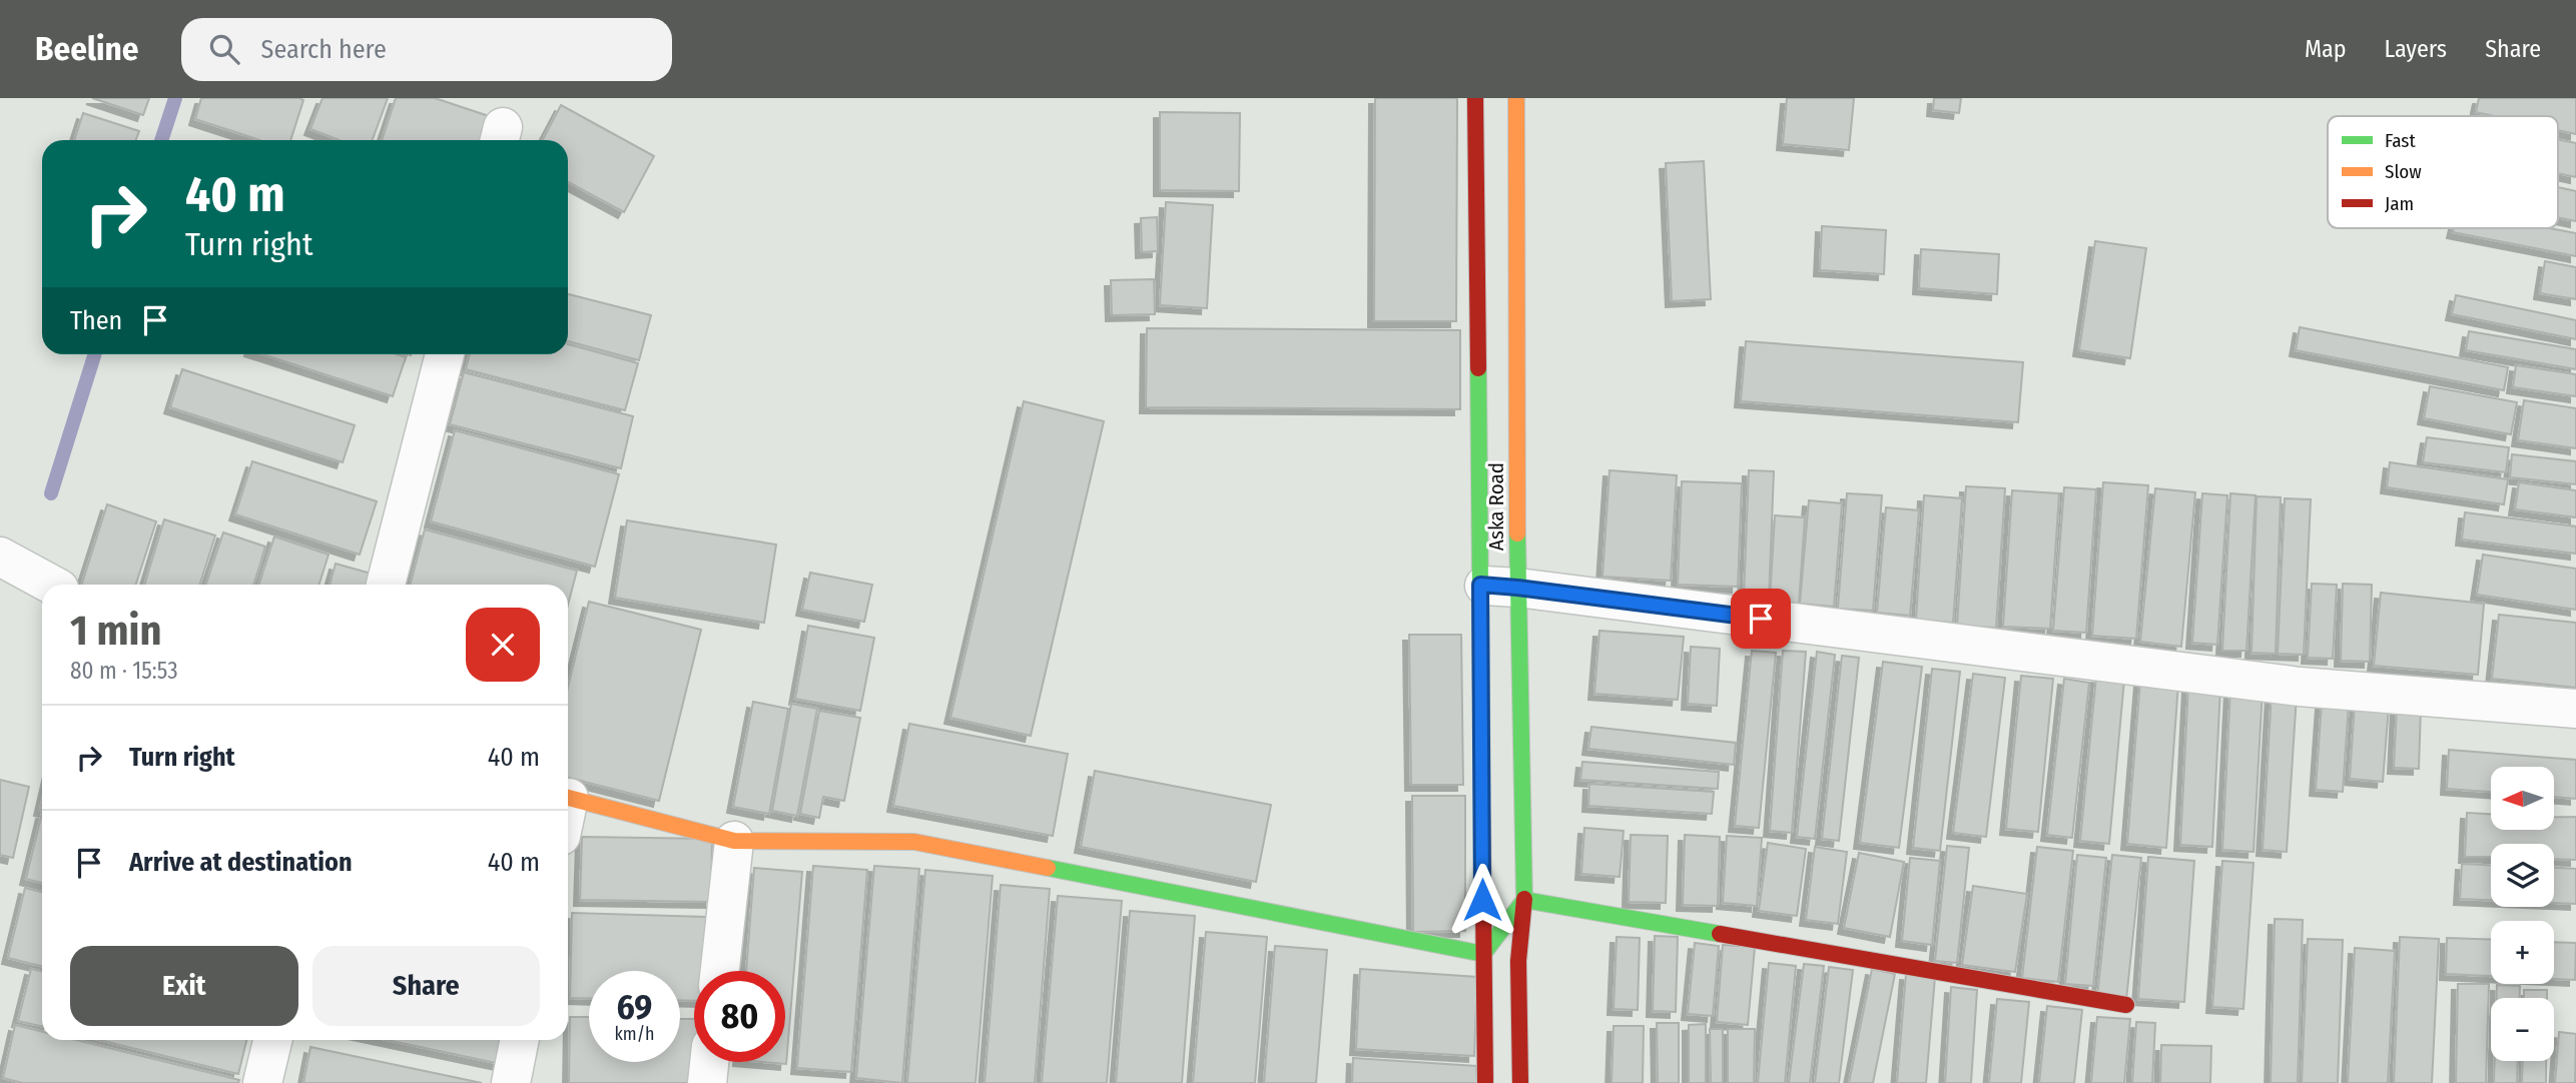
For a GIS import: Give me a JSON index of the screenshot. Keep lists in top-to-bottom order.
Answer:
{
  "streets": {
    "main road": ["Aska Road"]
  },
  "legend": ["Fast", "Slow", "Jam"],
  "north": "left",
  "page": {
    "header": "Beeline",
    "search": "Search here",
    "nav": ["Map", "Layers", "Share"],
    "turn": ["40 m", "Turn right"],
    "then": "Then",
    "heading": ["1 min", "80 m · 15:53"],
    "list": [
      {
        "name": "Turn right",
        "value": "40 m"
      },
      {
        "name": "Arrive at destination",
        "value": "40 m"
      }
    ],
    "map_buttons": ["+", "−"],
    "buttons": ["Exit", "Share"],
    "speed": "69 km/h",
    "limit": "80"
  }
}
